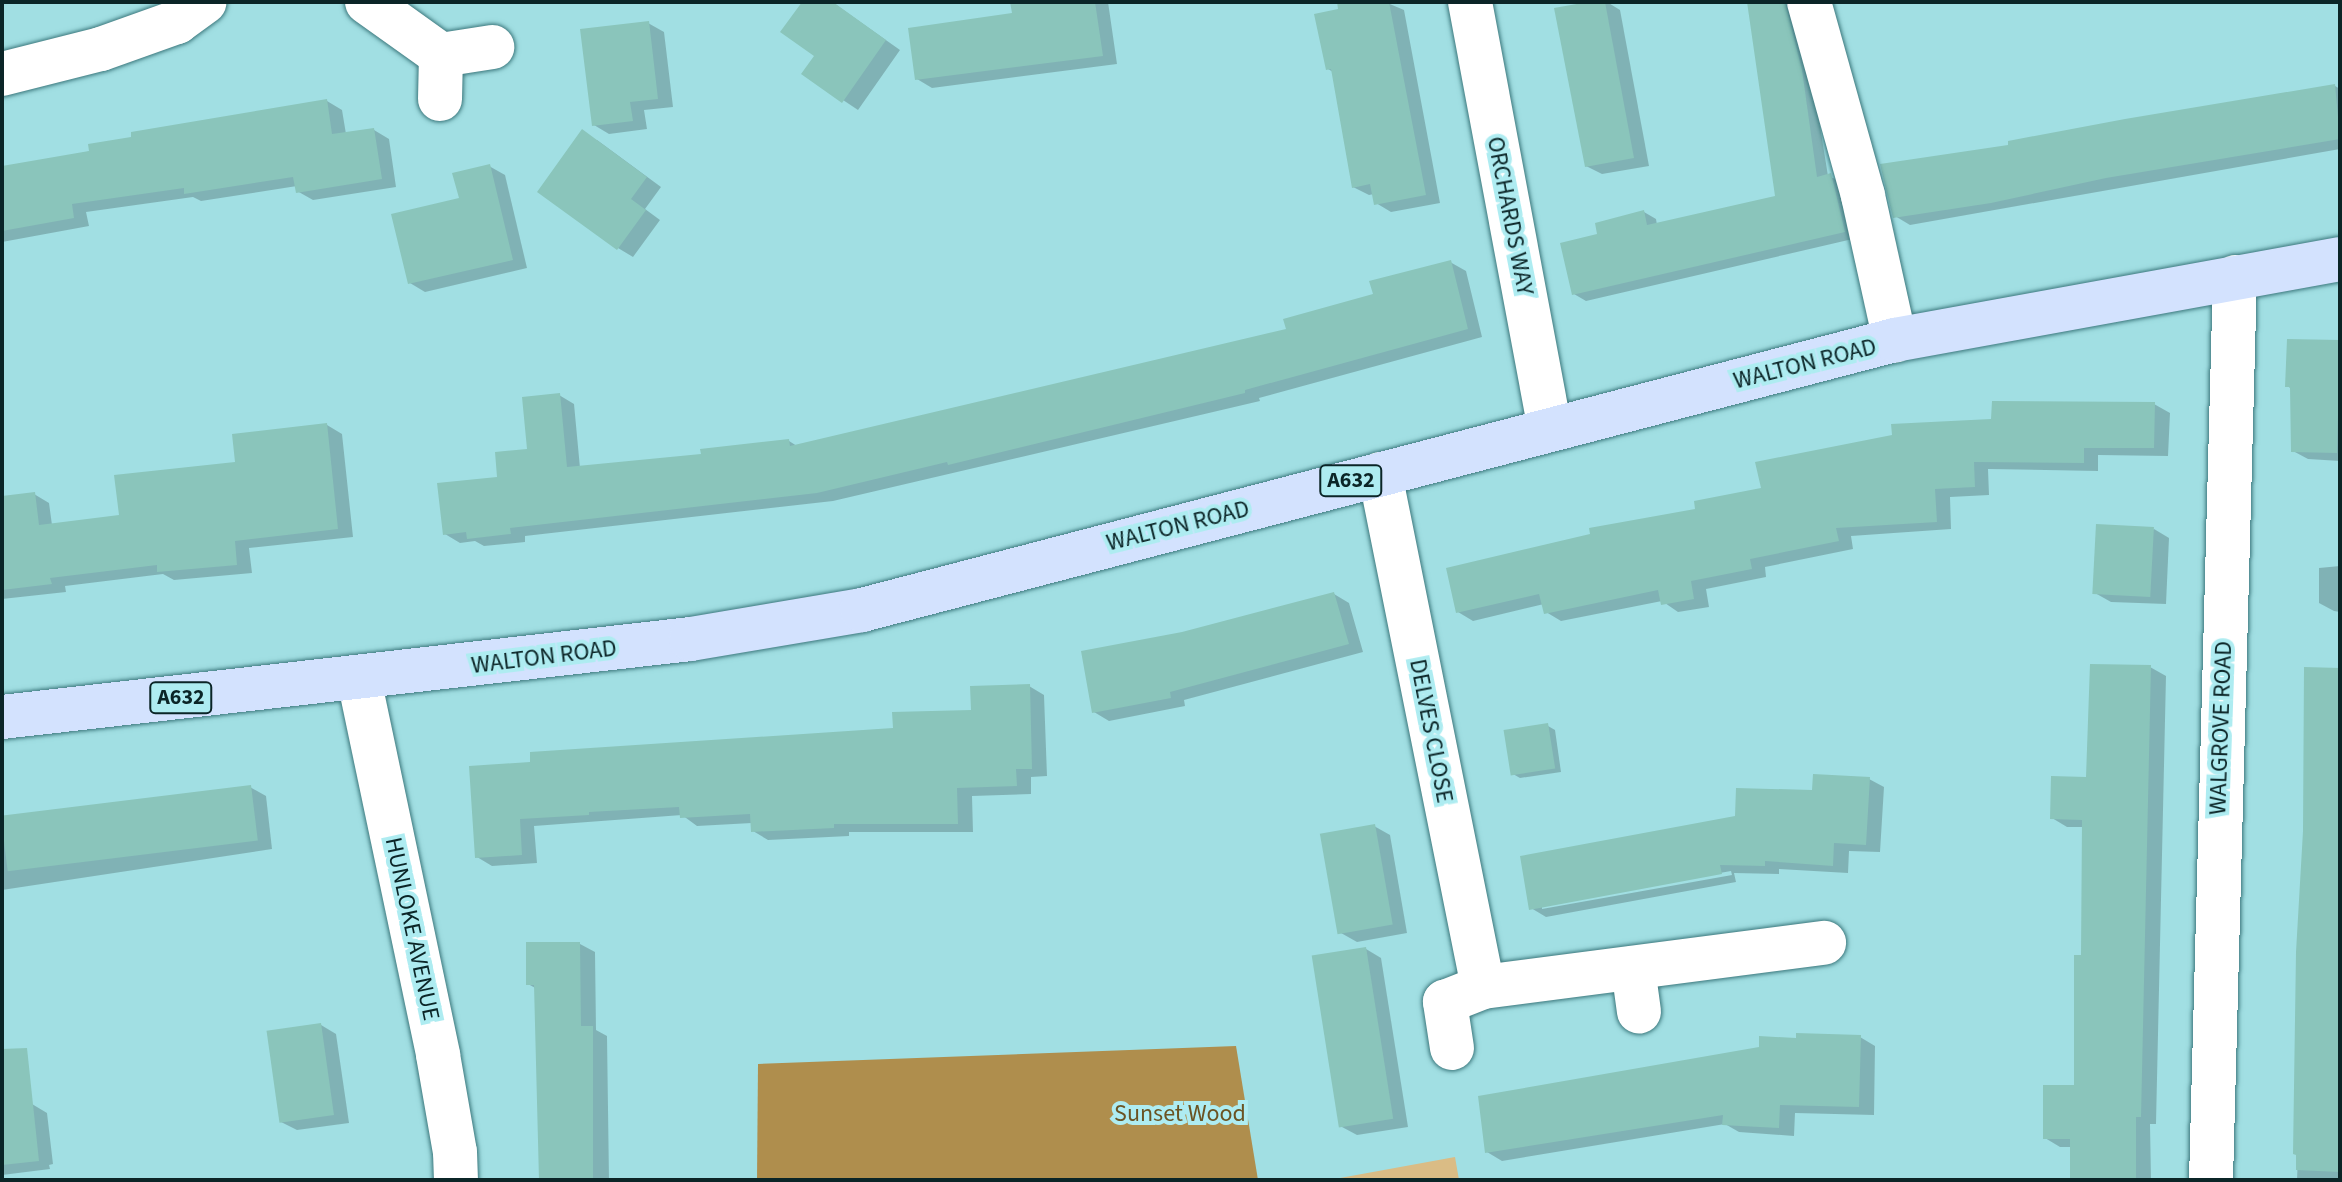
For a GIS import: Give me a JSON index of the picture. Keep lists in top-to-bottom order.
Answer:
{
  "streets": {
    "main road": ["WALTON ROAD", "A632"],
    "street": [
      "ORCHARDS WAY",
      "WALGROVE ROAD",
      "DELVES CLOSE",
      "HUNLOKE AVENUE"
    ]
  },
  "crossings": [
    ["ORCHARDS WAY", "WALTON ROAD"],
    ["WALTON ROAD", "WALGROVE ROAD"],
    ["WALTON ROAD", "DELVES CLOSE"],
    ["WALTON ROAD", "HUNLOKE AVENUE"]
  ],
  "parks": ["Sunset Wood"]
}
